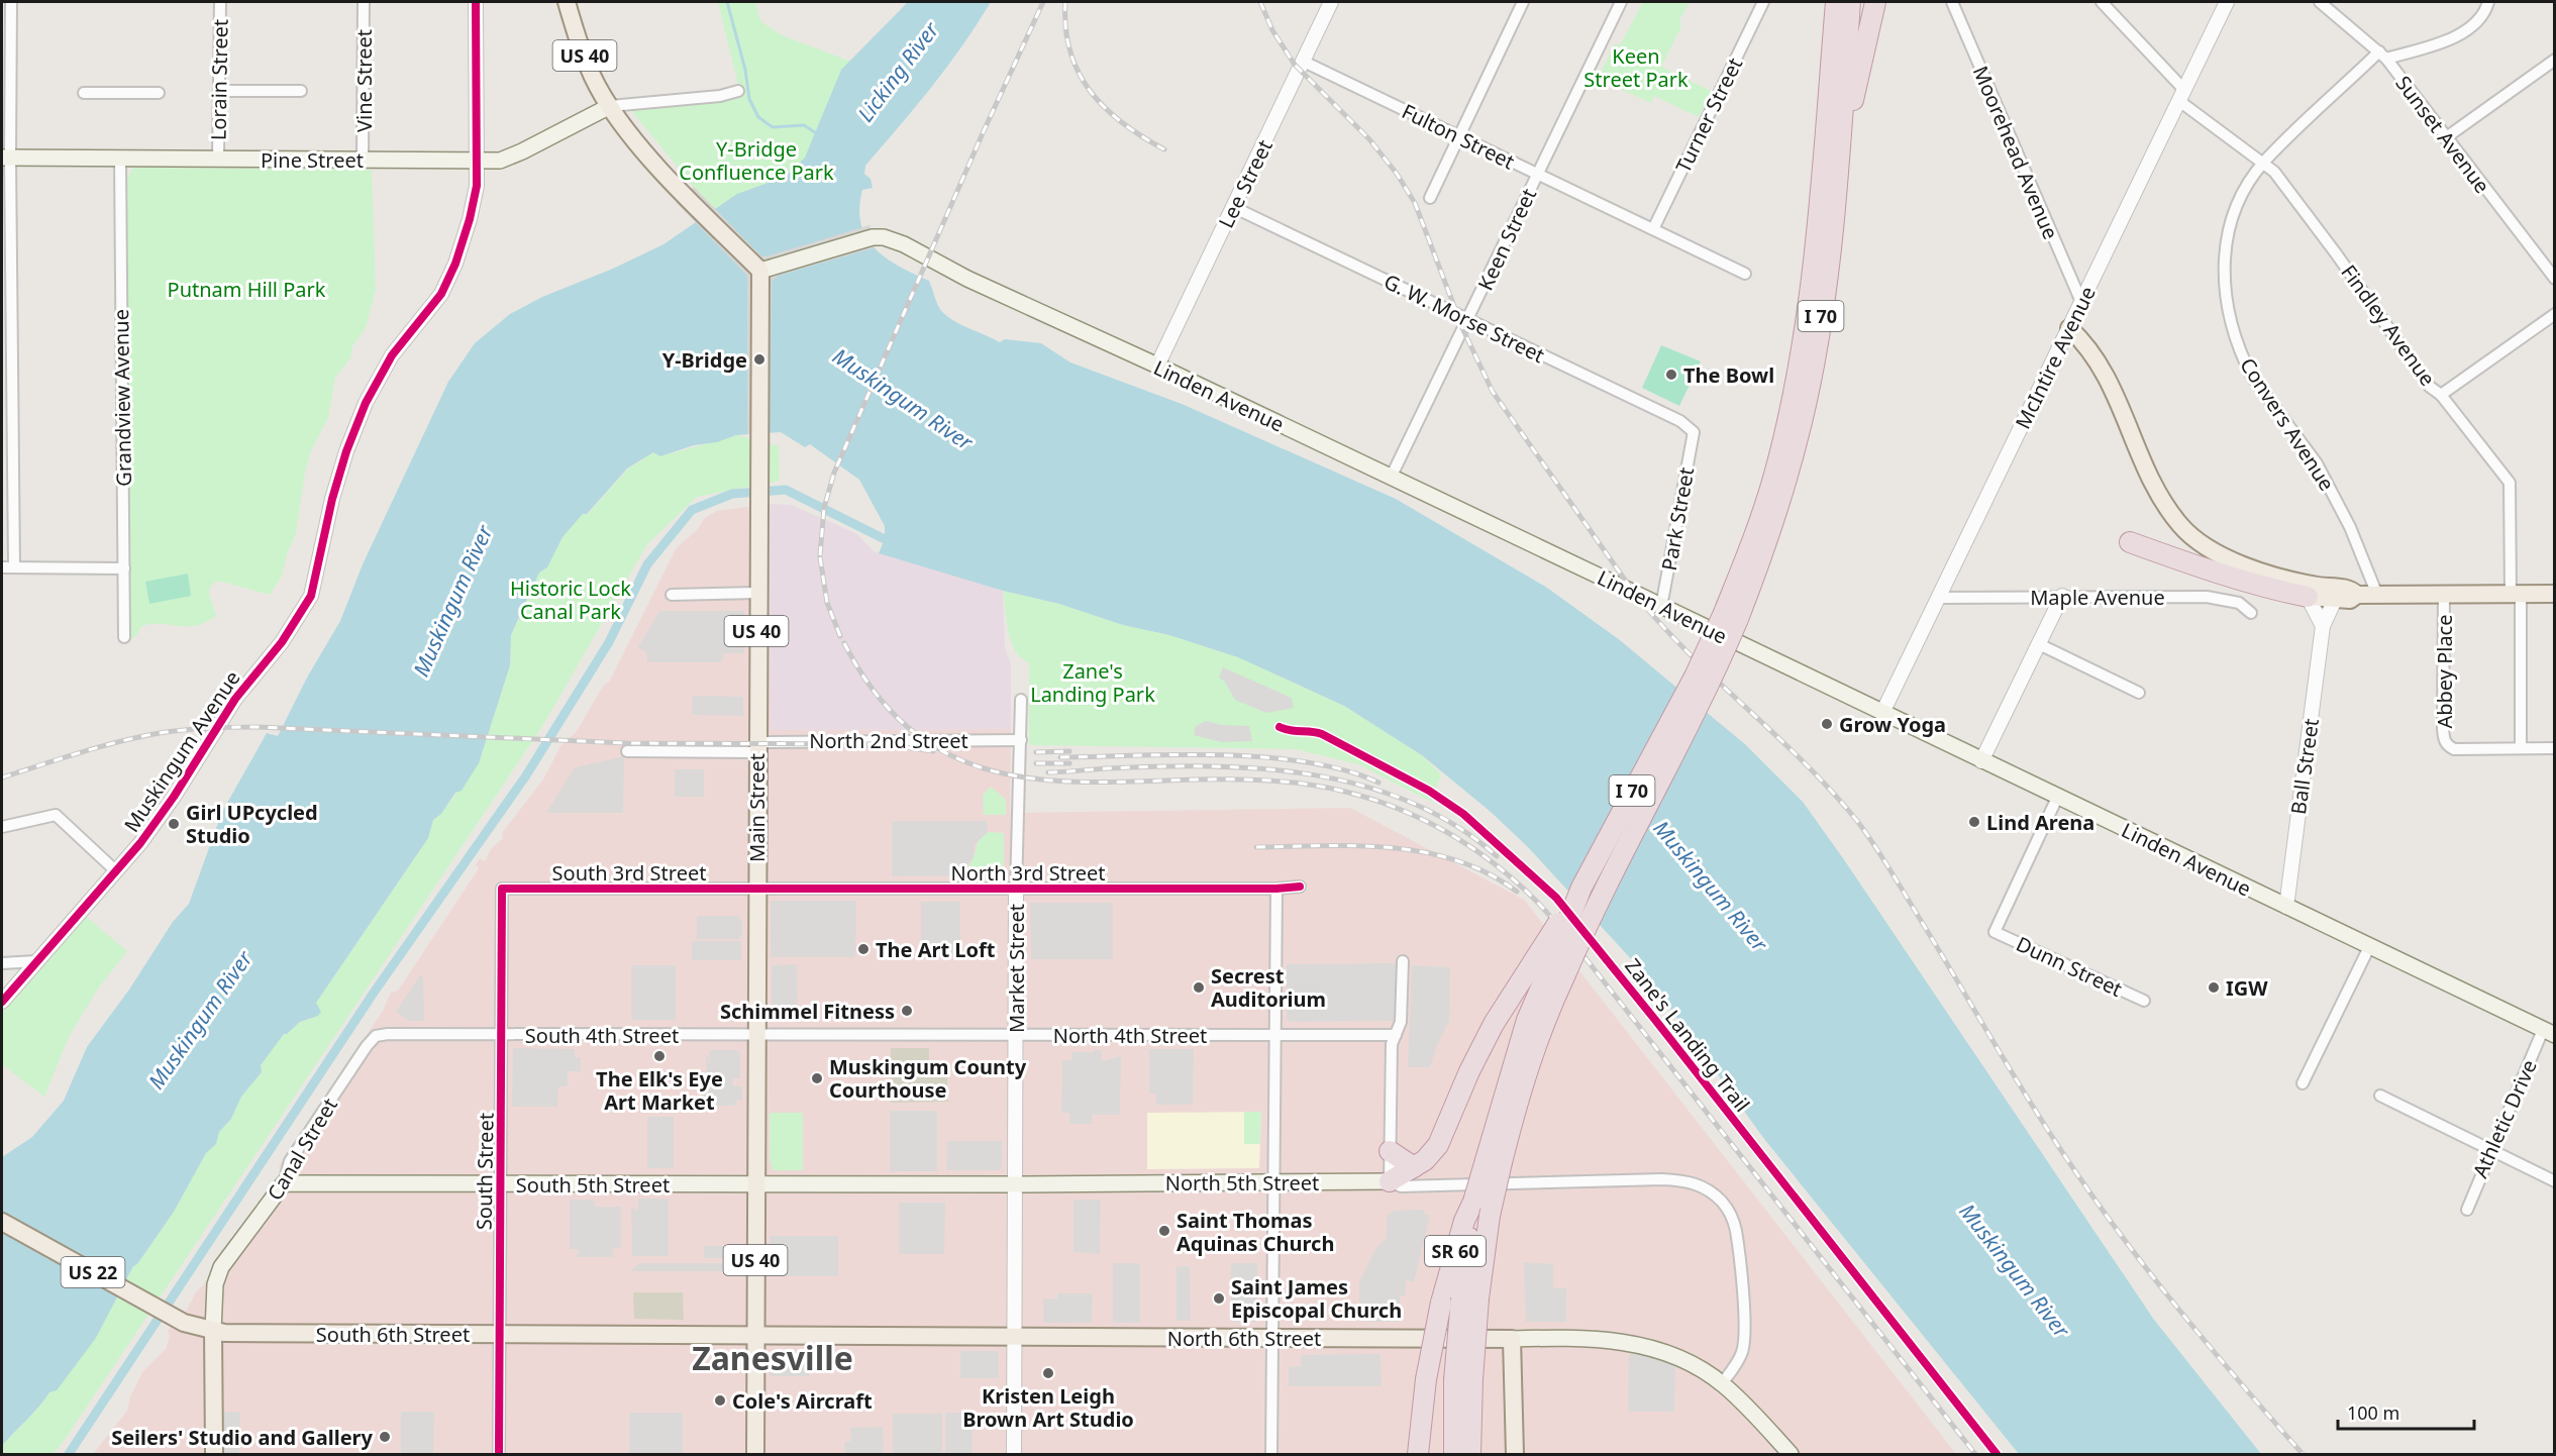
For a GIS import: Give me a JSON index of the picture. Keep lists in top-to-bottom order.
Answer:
{
  "streets": {
    "highway": ["I 70", "SR 60"],
    "main road": [
      "US 40",
      "Pine Street",
      "Linden Avenue",
      "Main Street",
      "Canal Street",
      "North 5th Street",
      "South 5th Street",
      "US 22",
      "South 6th Street",
      "North 6th Street"
    ],
    "street": [
      "Lorain Street",
      "Vine Street",
      "Turner Street",
      "Sunset Avenue",
      "Fulton Street",
      "Moorehead Avenue",
      "Lee Street",
      "Keen Street",
      "G. W. Morse Street",
      "Findley Avenue",
      "McIntire Avenue",
      "Grandview Avenue",
      "Convers Avenue",
      "Park Street",
      "Maple Avenue",
      "Abbey Place",
      "North 2nd Street",
      "Muskingum Avenue",
      "Ball Street",
      "South 3rd Street",
      "North 3rd Street",
      "Dunn Street",
      "Market Street",
      "South 4th Street",
      "North 4th Street",
      "Athletic Drive",
      "South Street"
    ],
    "cycle path": ["Zane's Landing Trail"]
  },
  "crossings": [
    ["US 40", "Pine Street"],
    ["US 40", "Linden Avenue"],
    ["US 40", "Main Street"],
    ["Lorain Street", "Pine Street"],
    ["Vine Street", "Pine Street"],
    ["Turner Street", "Fulton Street"],
    ["Sunset Avenue", "Convers Avenue"],
    ["Fulton Street", "Lee Street"],
    ["Fulton Street", "Keen Street"],
    ["Moorehead Avenue", "McIntire Avenue"],
    ["Pine Street", "Grandview Avenue"],
    ["Pine Street", "Muskingum Avenue"],
    ["Lee Street", "G. W. Morse Street"],
    ["Lee Street", "Linden Avenue"],
    ["Keen Street", "G. W. Morse Street"],
    ["Keen Street", "Linden Avenue"],
    ["I 70", "SR 60"],
    ["G. W. Morse Street", "Park Street"],
    ["Findley Avenue", "McIntire Avenue"],
    ["Findley Avenue", "Convers Avenue"],
    ["McIntire Avenue", "Linden Avenue"],
    ["McIntire Avenue", "Maple Avenue"],
    ["Linden Avenue", "Park Street"],
    ["Linden Avenue", "Ball Street"],
    ["Linden Avenue", "Main Street"],
    ["Linden Avenue", "Dunn Street"],
    ["Linden Avenue", "Athletic Drive"],
    ["North 2nd Street", "Main Street"],
    ["North 2nd Street", "Market Street"],
    ["Main Street", "South 3rd Street"],
    ["Main Street", "North 3rd Street"],
    ["Main Street", "South 4th Street"],
    ["Main Street", "North 4th Street"],
    ["Main Street", "North 5th Street"],
    ["Main Street", "South 5th Street"],
    ["Main Street", "South 6th Street"],
    ["Main Street", "North 6th Street"],
    ["South 3rd Street", "North 3rd Street"],
    ["South 3rd Street", "South Street"],
    ["North 3rd Street", "Market Street"],
    ["Market Street", "North 4th Street"],
    ["Market Street", "North 5th Street"],
    ["Market Street", "North 6th Street"],
    ["South 4th Street", "North 4th Street"],
    ["South 4th Street", "Canal Street"],
    ["South 4th Street", "South Street"],
    ["Canal Street", "South 5th Street"],
    ["Canal Street", "US 22"],
    ["Canal Street", "South 6th Street"],
    ["South Street", "South 5th Street"],
    ["South Street", "South 6th Street"],
    ["North 5th Street", "South 5th Street"],
    ["North 5th Street", "North 6th Street"],
    ["US 22", "South 6th Street"],
    ["South 6th Street", "North 6th Street"]
  ],
  "districts": ["Zanesville"],
  "water": ["Licking River", "Muskingum River"],
  "parks": [
    "Keen Street Park",
    "Y-Bridge Confluence Park",
    "Putnam Hill Park",
    "Historic Lock Canal Park",
    "Zane's Landing Park"
  ],
  "places": [
    "Y-Bridge",
    "The Bowl",
    "Grow Yoga",
    "Lind Arena",
    "Girl UPcycled Studio",
    "The Art Loft",
    "Secrest Auditorium",
    "IGW",
    "Schimmel Fitness",
    "The Elk's Eye Art Market",
    "Muskingum County Courthouse",
    "Saint Thomas Aquinas Church",
    "Saint James Episcopal Church",
    "Kristen Leigh Brown Art Studio",
    "Cole's Aircraft",
    "Seilers' Studio and Gallery"
  ],
  "scale_bar": "100 m"
}
